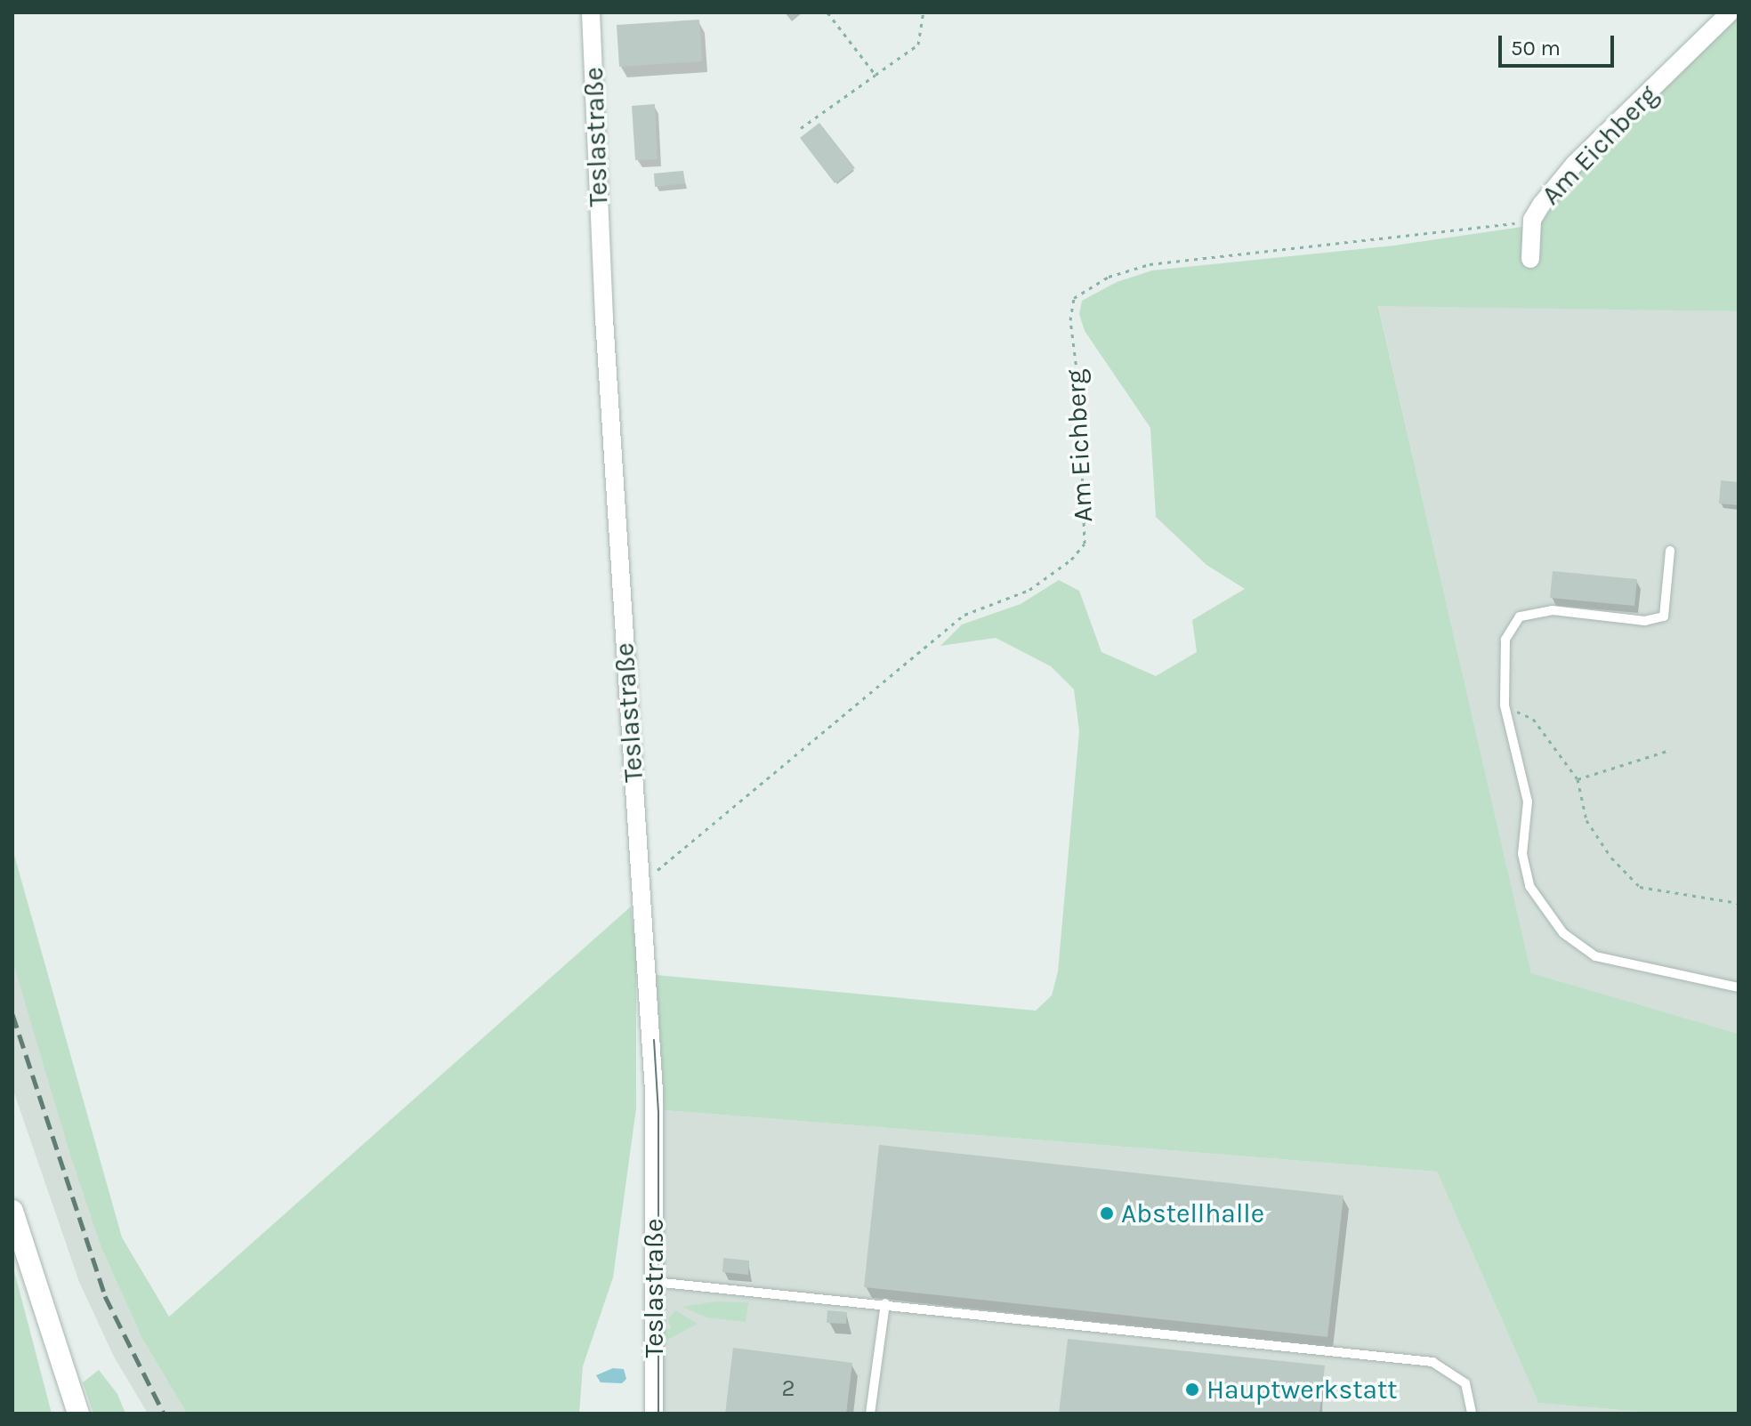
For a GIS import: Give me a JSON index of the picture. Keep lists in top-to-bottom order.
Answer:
{
  "streets": {
    "street": ["Teslastraße", "Am Eichberg"]
  },
  "crossings": [
    ["Teslastraße", "Am Eichberg"]
  ],
  "places": ["Abstellhalle", "Hauptwerkstatt"],
  "house_numbers": ["2"],
  "scale_bar": "50 m"
}
